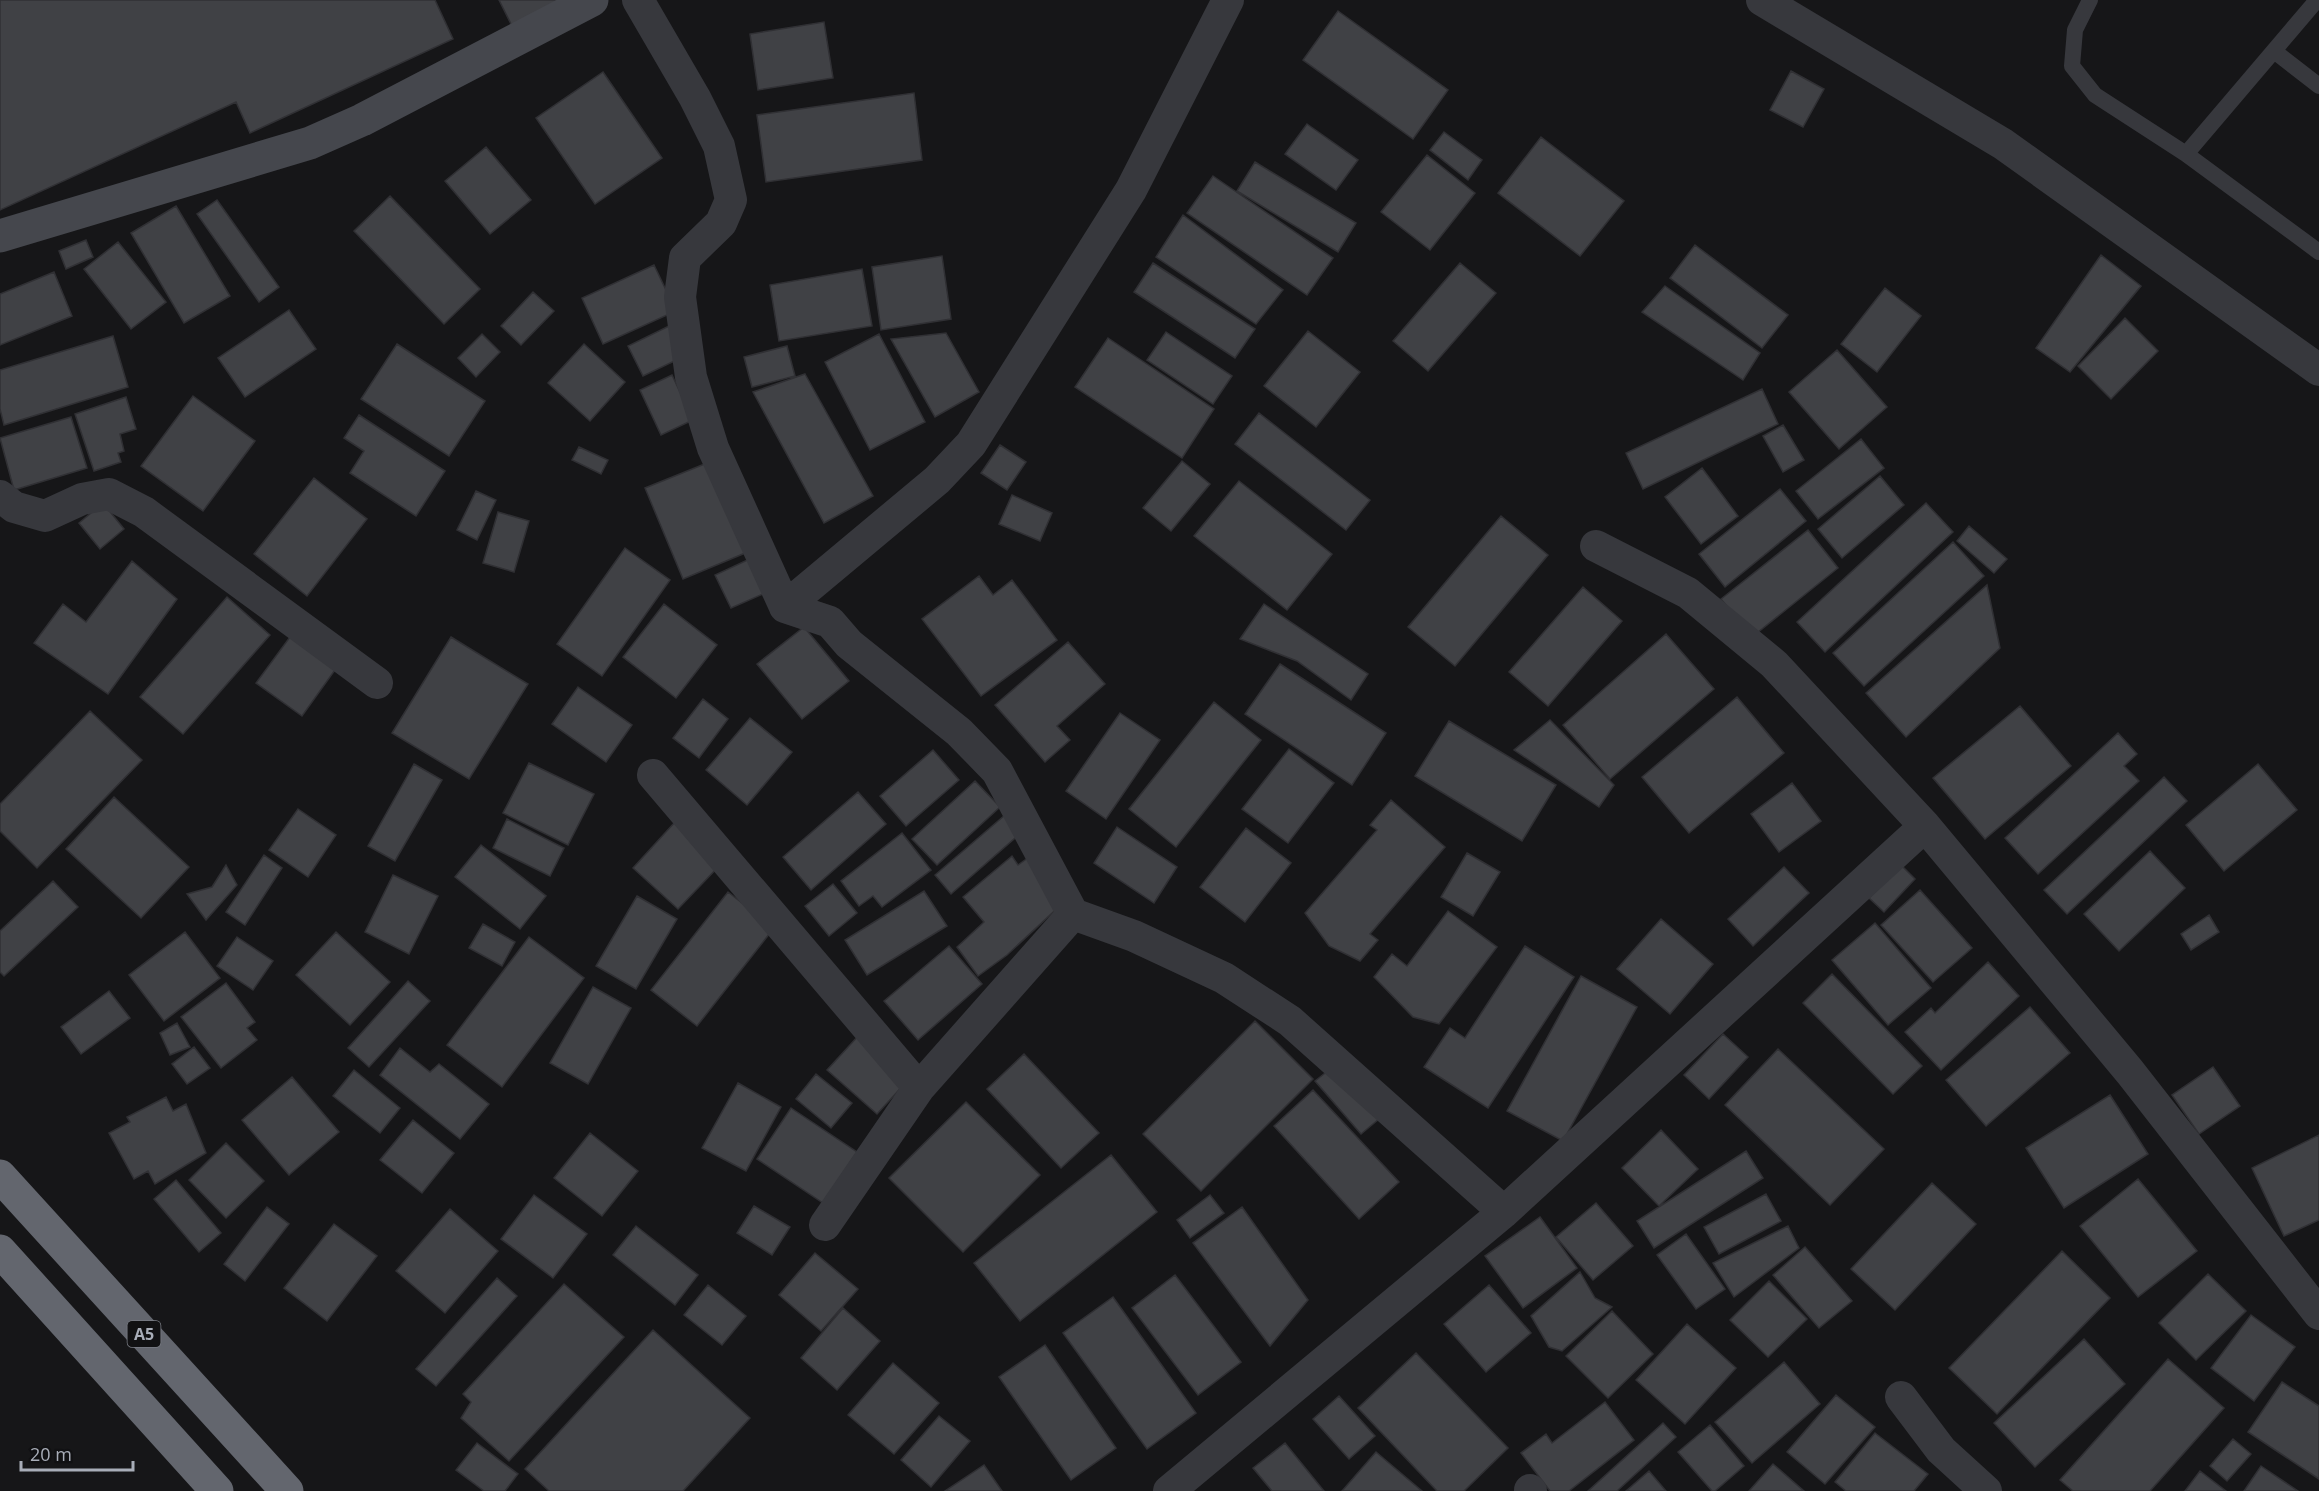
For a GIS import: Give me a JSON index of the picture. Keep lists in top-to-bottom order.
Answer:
{
  "streets": {
    "highway": ["A5"]
  },
  "scale_bar": "20 m"
}
